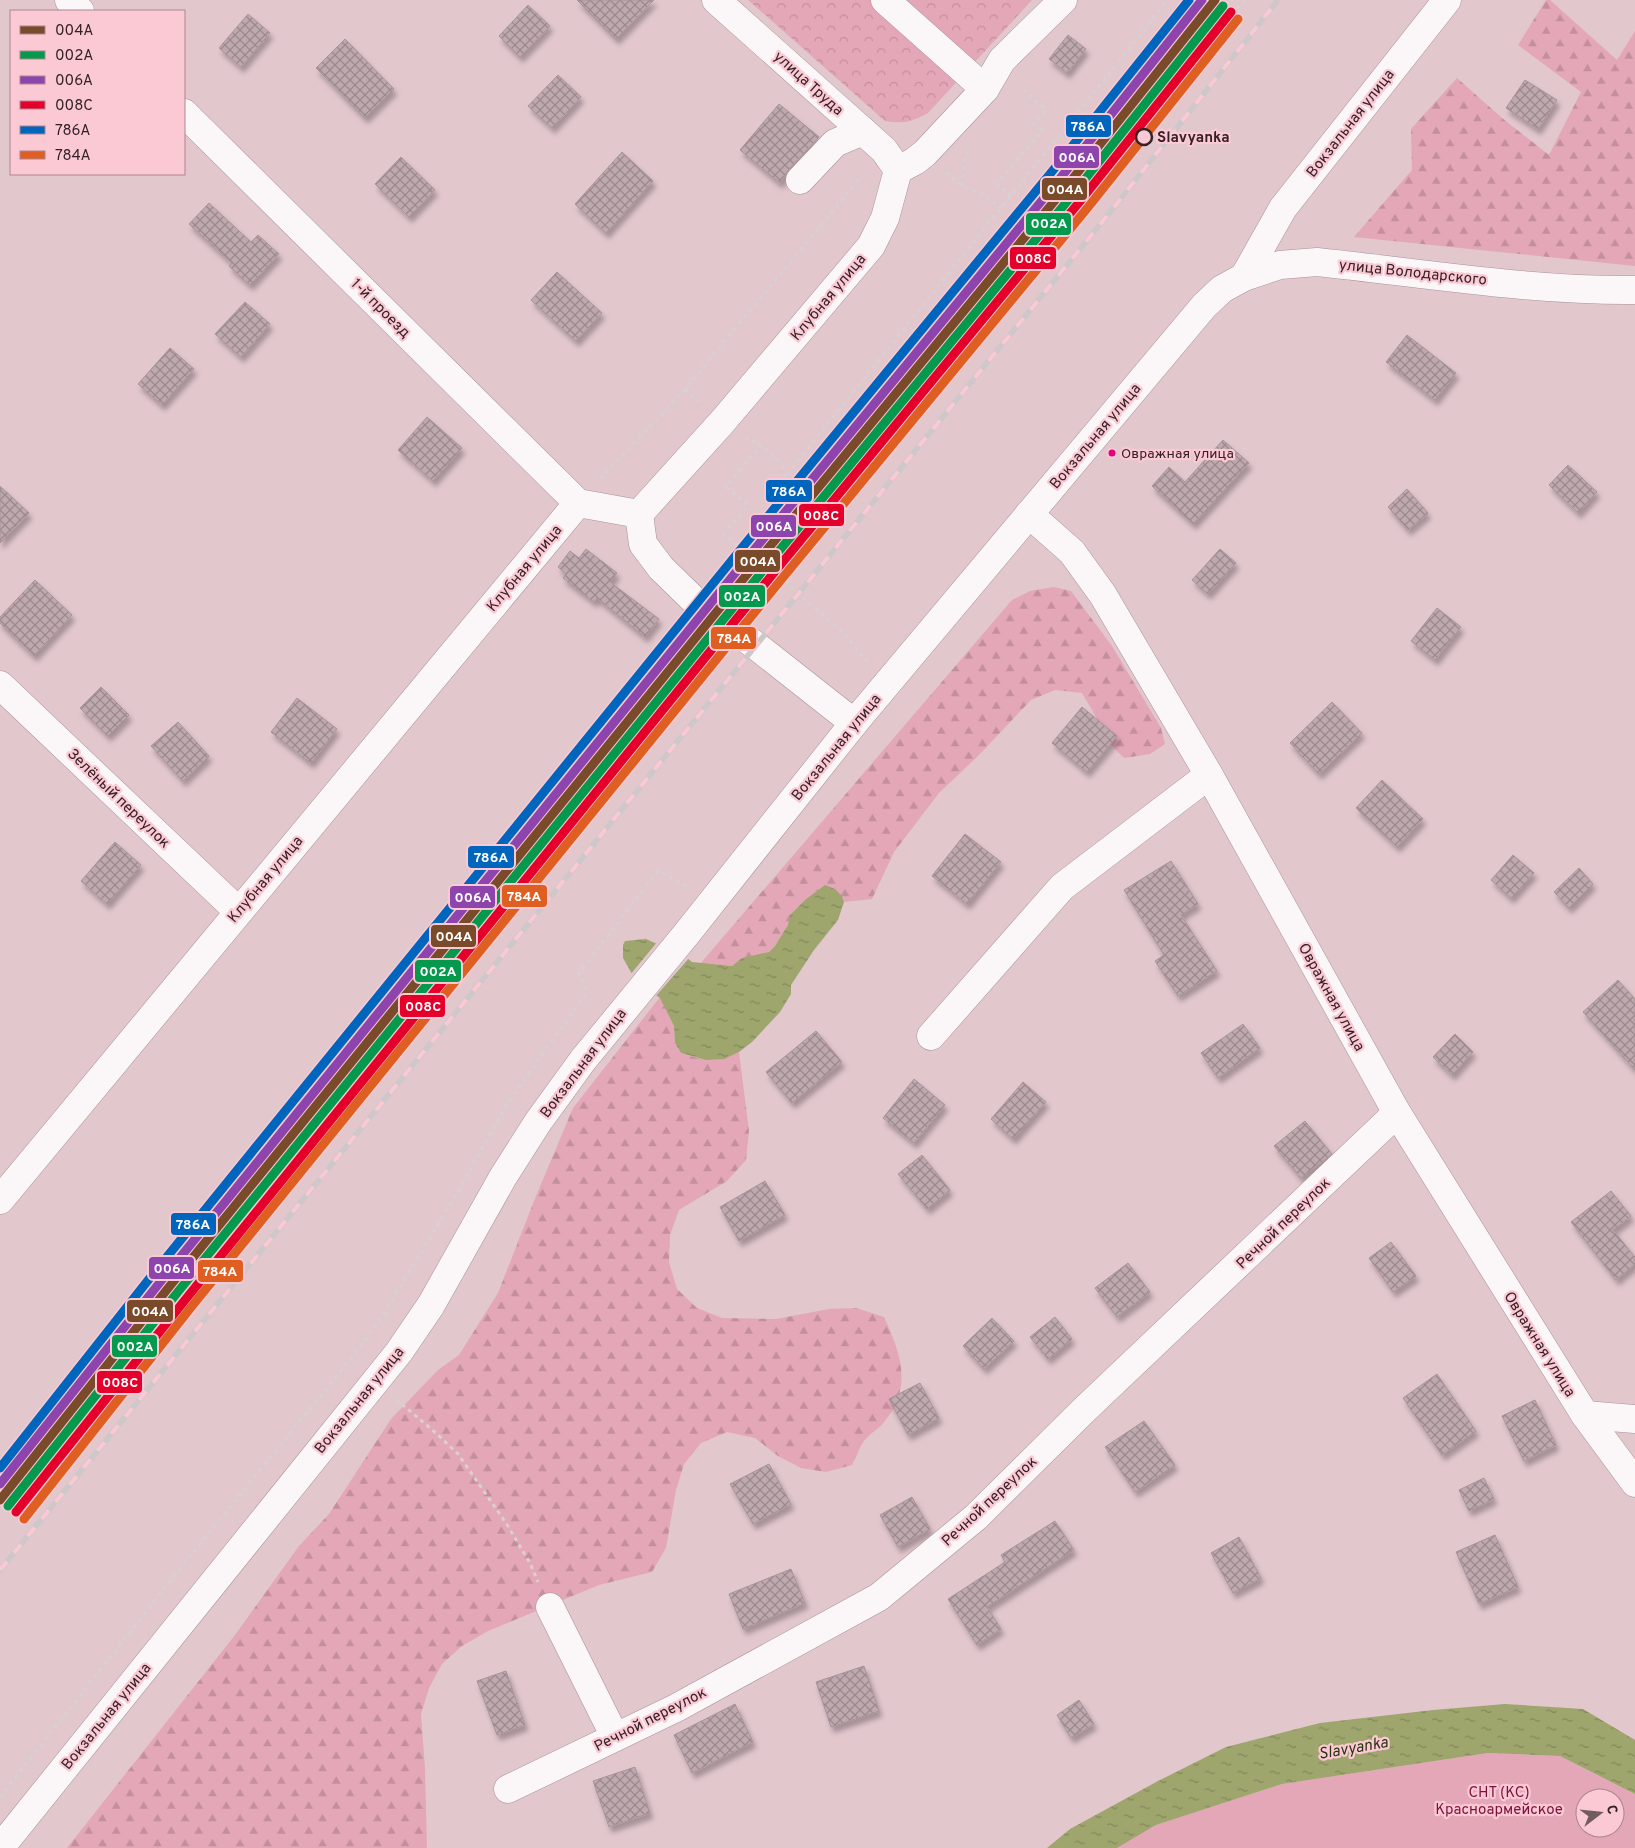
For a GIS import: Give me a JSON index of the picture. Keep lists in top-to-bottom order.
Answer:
{
  "streets": {
    "street": [
      "улица Труда",
      "Вокзальная улица",
      "улица Володарского",
      "Клубная улица",
      "1-й проезд",
      "Зелёный переулок",
      "Овражная улица",
      "Речной переулок"
    ]
  },
  "crossings": [
    ["улица Труда", "Клубная улица"],
    ["Вокзальная улица", "улица Володарского"],
    ["Вокзальная улица", "Овражная улица"],
    ["Клубная улица", "1-й проезд"],
    ["Клубная улица", "Зелёный переулок"],
    ["Овражная улица", "Речной переулок"]
  ],
  "water": ["Slavyanka"],
  "parks": ["СНТ (КС) Красноармейское"],
  "places": ["Slavyanka", "Овражная улица"],
  "lines": [
    "transit line 004А",
    "transit line 006А",
    "transit line 786А",
    "transit line 002А",
    "transit line 008С",
    "transit line 784А"
  ],
  "legend": [
    "004А",
    "002А",
    "006А",
    "008С",
    "786А",
    "784А"
  ],
  "north": "right"
}
